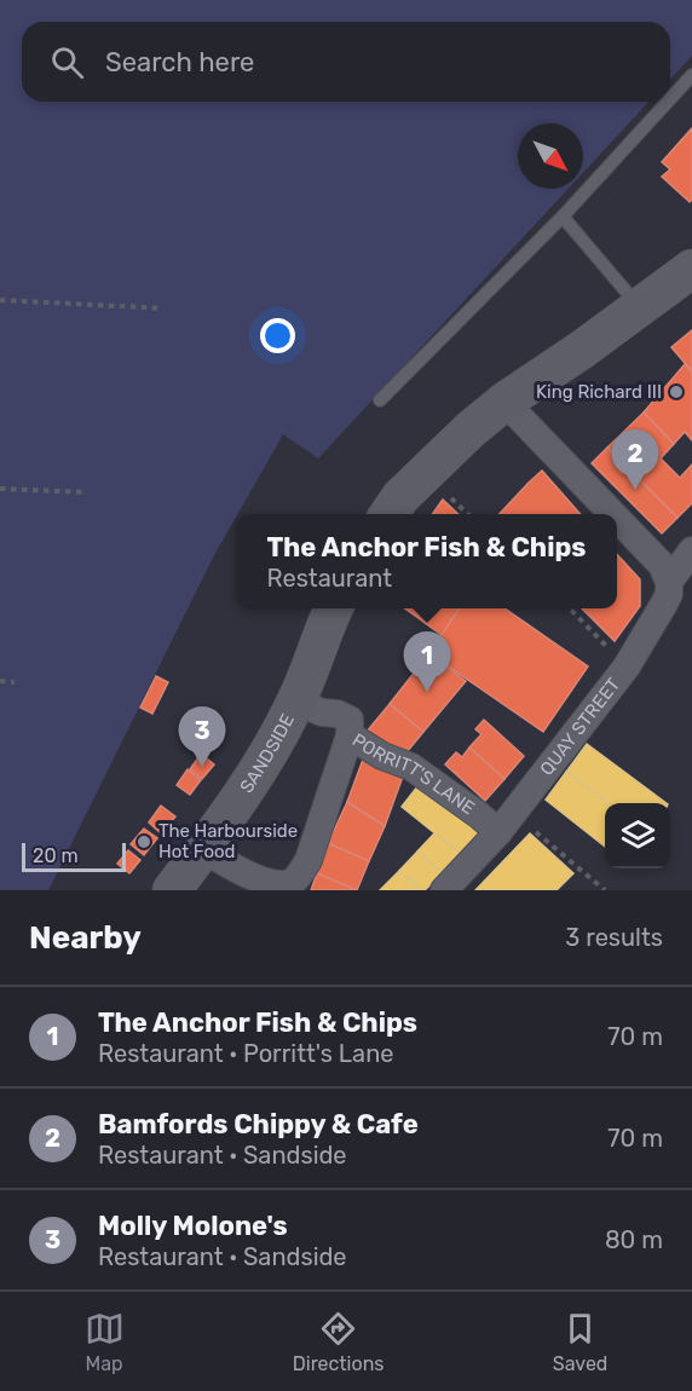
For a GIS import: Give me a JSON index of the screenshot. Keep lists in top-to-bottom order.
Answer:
{
  "streets": {
    "street": ["QUAY STREET", "SANDSIDE", "PORRITT'S LANE"]
  },
  "crossings": [
    ["QUAY STREET", "PORRITT'S LANE"],
    ["SANDSIDE", "PORRITT'S LANE"]
  ],
  "places": ["King Richard III", "The Harbourside Hot Food"],
  "scale_bar": "20 m",
  "north": "bottom right",
  "page": {
    "search": "Search here",
    "pins": ["2", "1", "3"],
    "popup": ["The Anchor Fish & Chips", "Restaurant"],
    "scale": "20 m",
    "heading": ["Nearby", "3 results"],
    "list": [
      {
        "mark": "1",
        "name": "The Anchor Fish & Chips",
        "note": "Restaurant · Porritt's Lane",
        "value": "70 m"
      },
      {
        "mark": "2",
        "name": "Bamfords Chippy & Cafe",
        "note": "Restaurant · Sandside",
        "value": "70 m"
      },
      {
        "mark": "3",
        "name": "Molly Molone's",
        "note": "Restaurant · Sandside",
        "value": "80 m"
      }
    ],
    "nav": ["Map", "Directions", "Saved"]
  }
}
